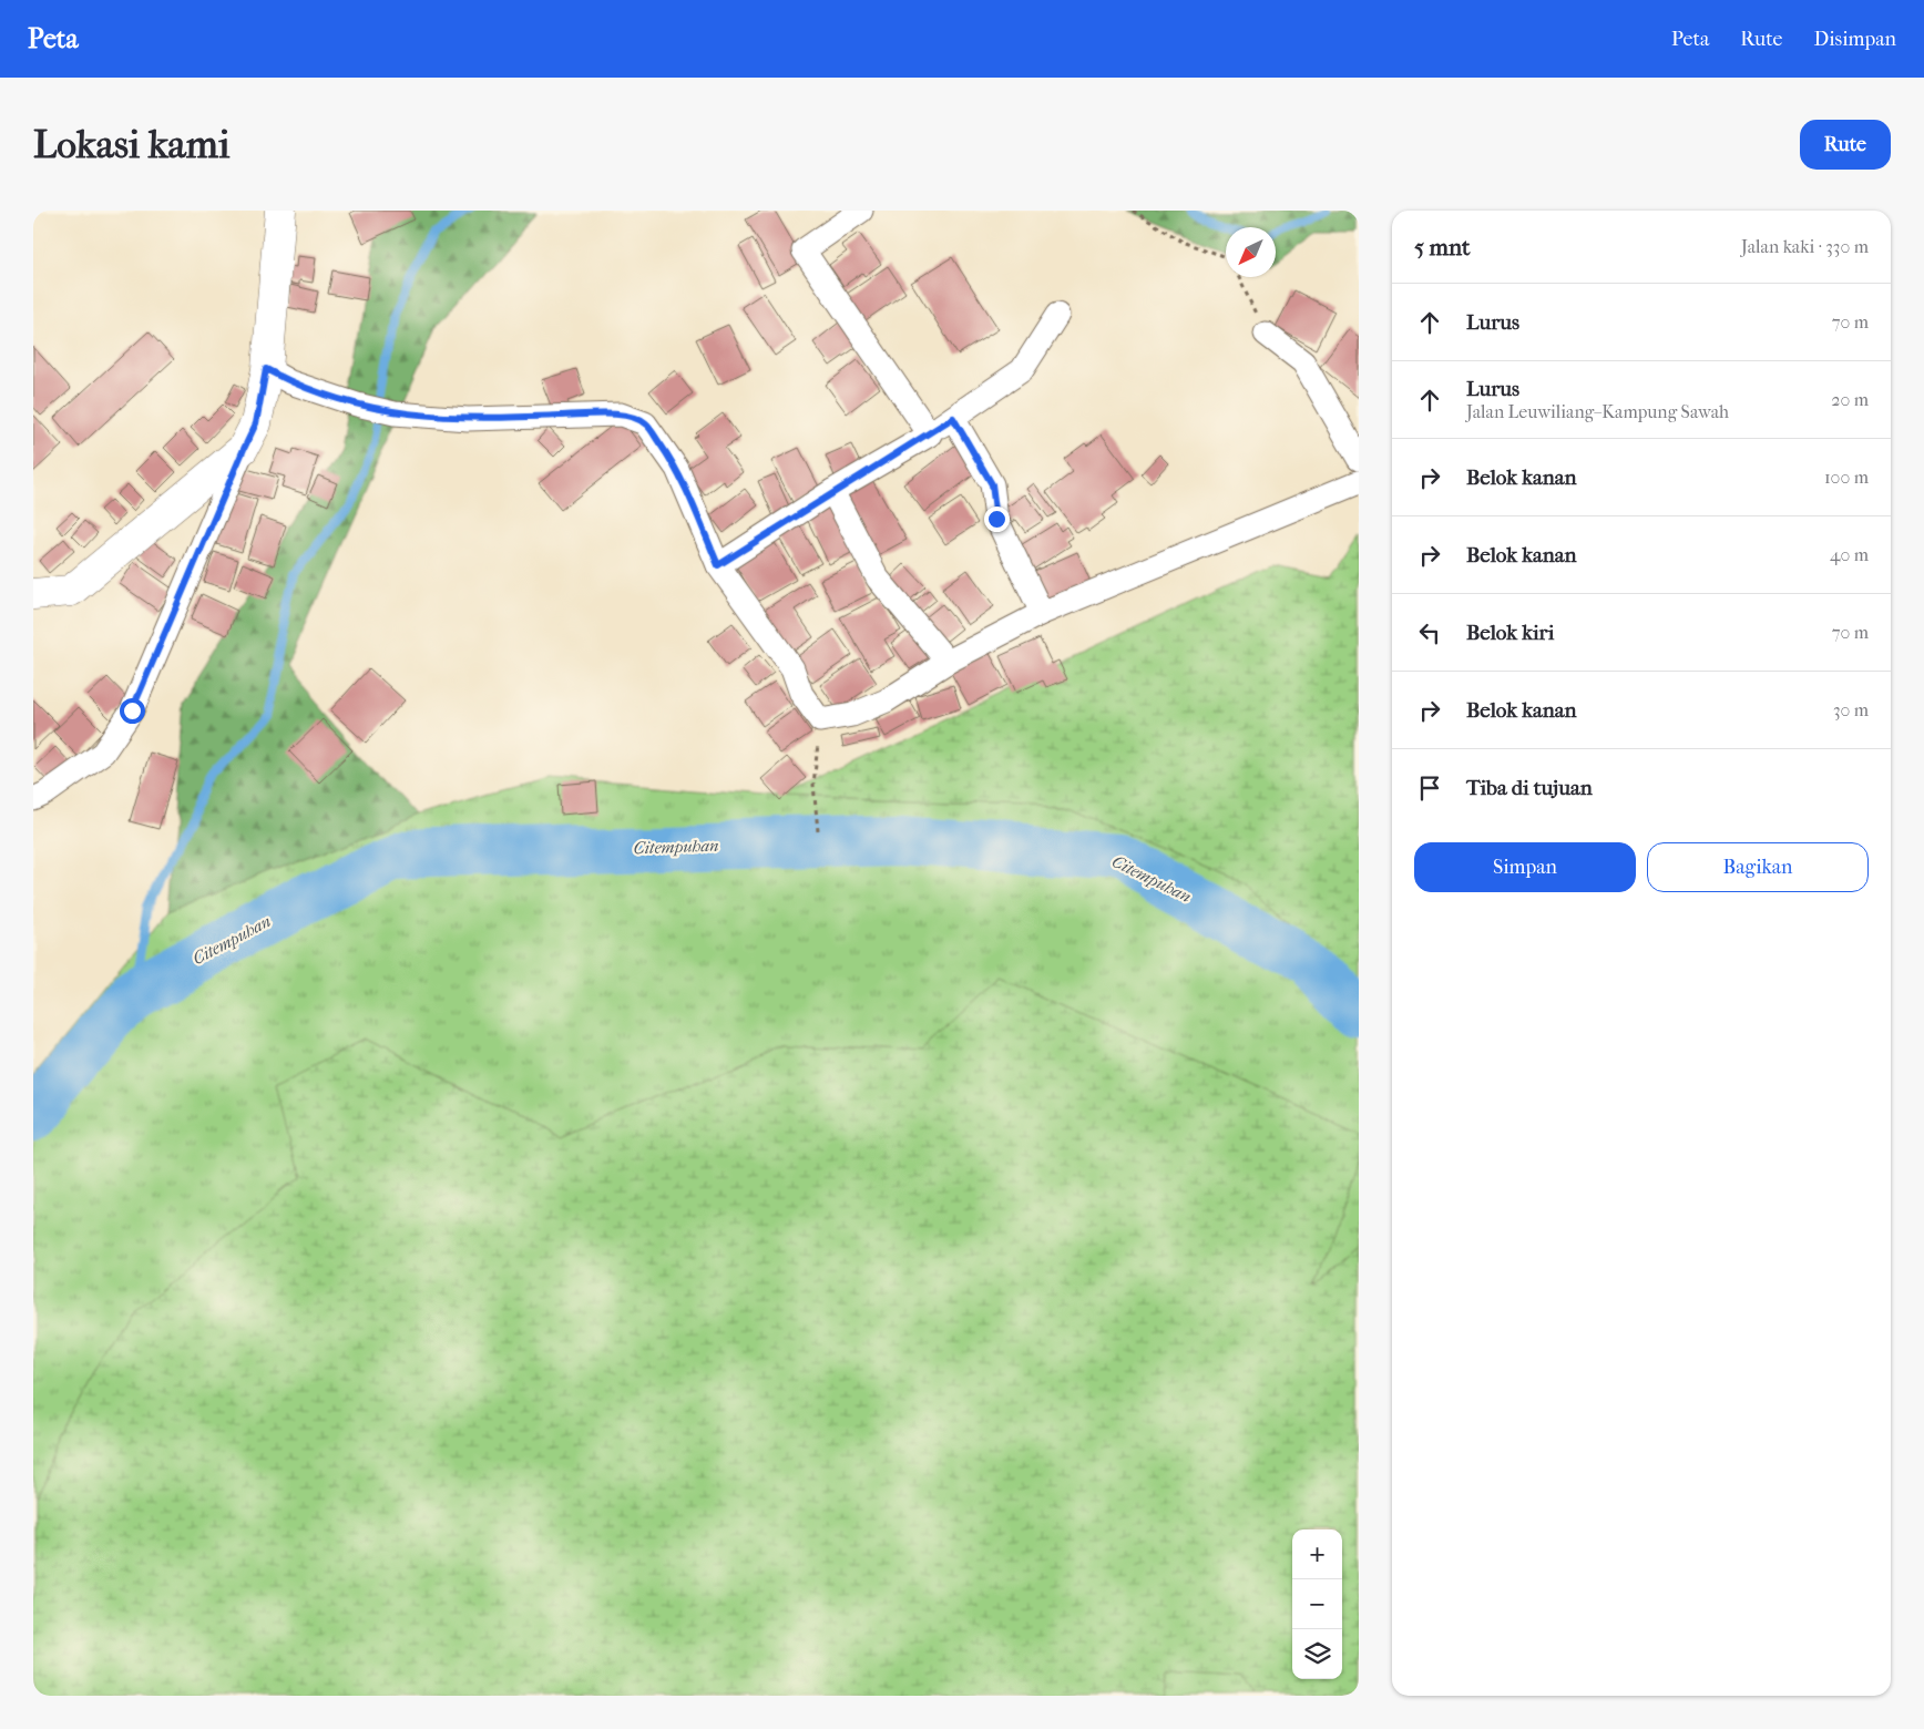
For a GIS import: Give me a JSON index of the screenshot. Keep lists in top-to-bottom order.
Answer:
{
  "water": ["Citempuhan"],
  "north": "bottom left",
  "page": {
    "header": "Peta",
    "nav": ["Peta", "Rute", "Disimpan"],
    "buttons": [
      "Rute",
      ["Simpan", "Bagikan"]
    ],
    "title": "Lokasi kami",
    "heading": ["5 mnt", "Jalan kaki · 330 m"],
    "list": [
      ["Lurus", "70 m"],
      ["Lurus", "Jalan Leuwiliang–Kampung Sawah", "20 m"],
      ["Belok kanan", "100 m"],
      ["Belok kanan", "40 m"],
      ["Belok kiri", "70 m"],
      ["Belok kanan", "30 m"],
      "Tiba di tujuan"
    ],
    "map_buttons": ["+", "−"]
  }
}
